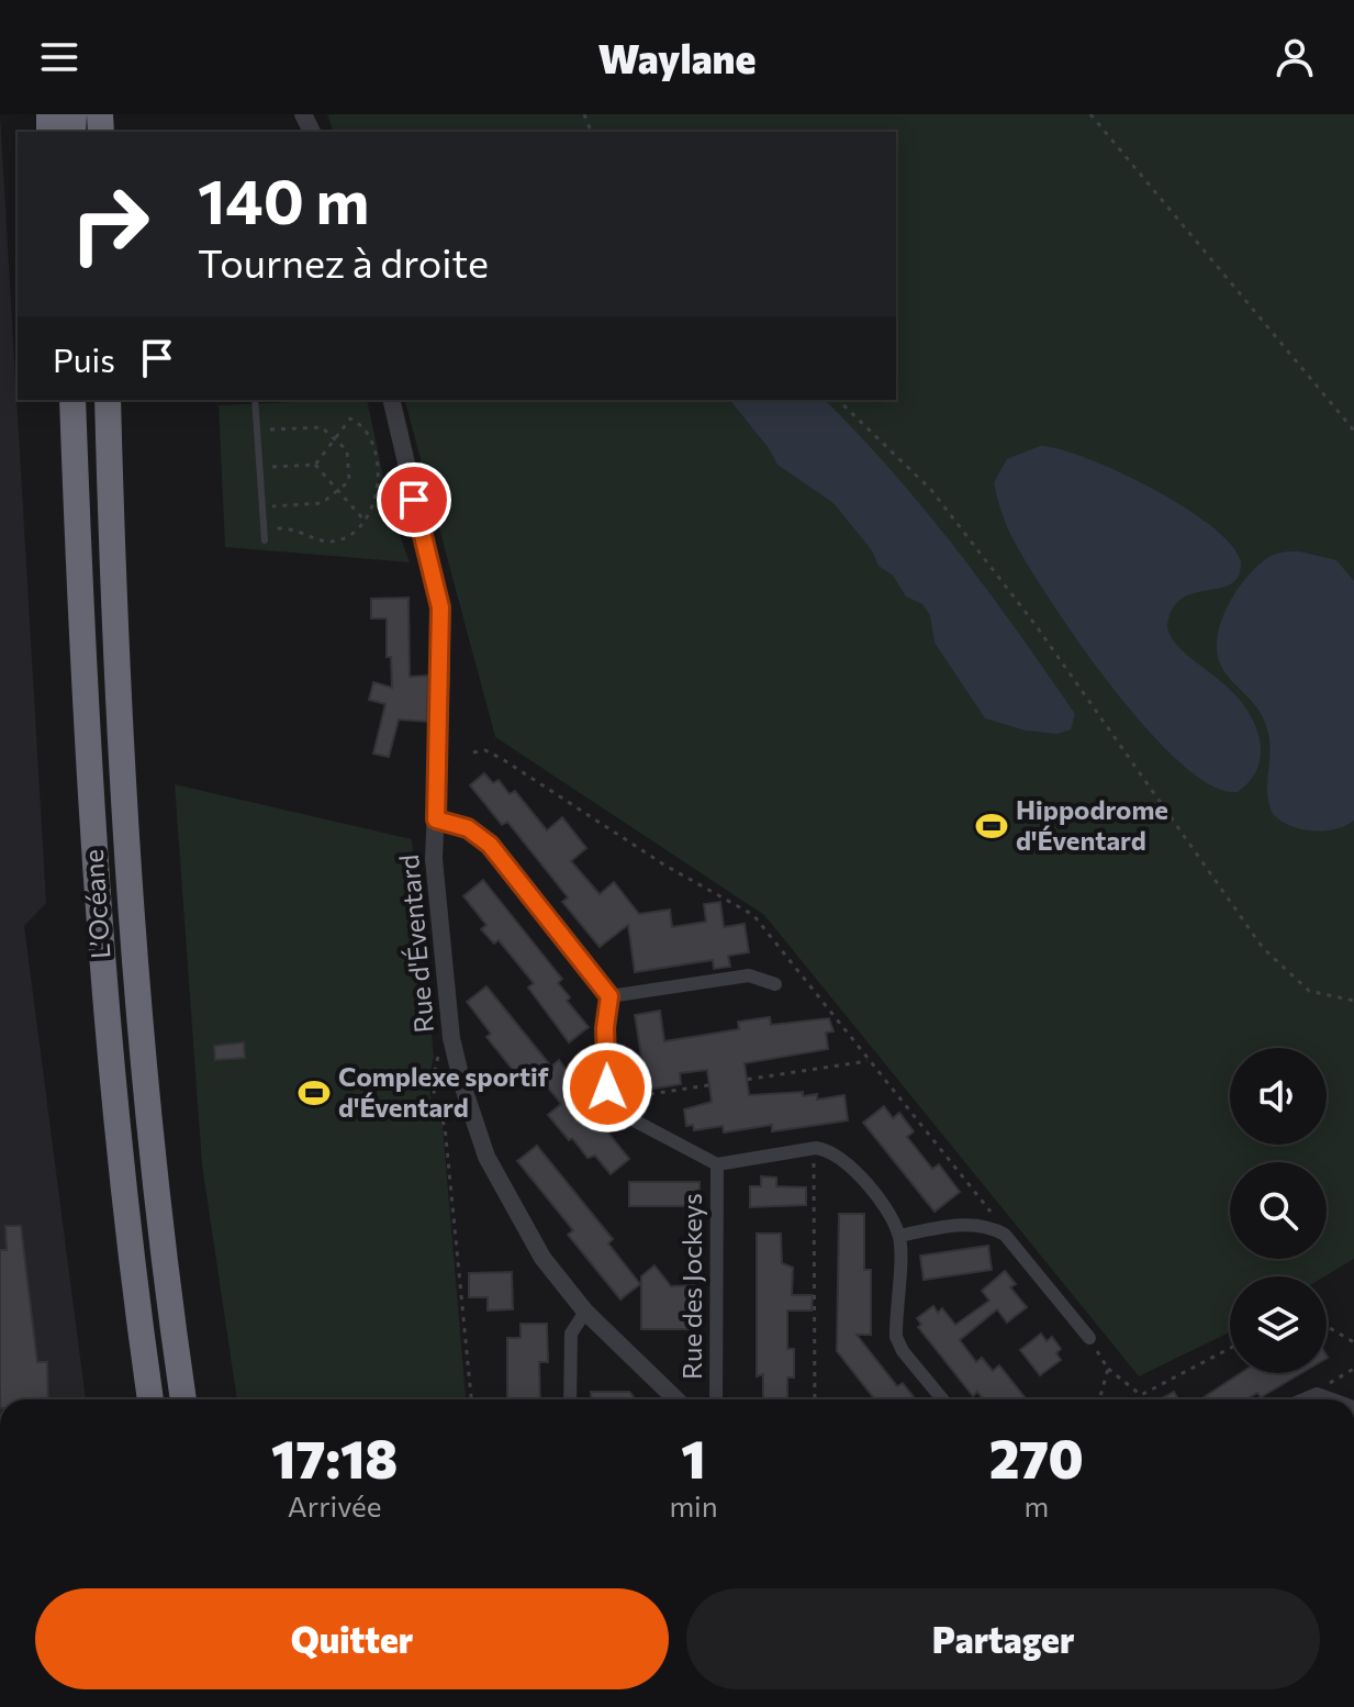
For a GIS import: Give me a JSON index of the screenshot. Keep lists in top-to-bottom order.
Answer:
{
  "streets": {
    "highway": ["L’Océane"],
    "street": ["Rue d'Éventard", "Rue des Jockeys"]
  },
  "places": {
    "sports": ["Hippodrome d'Éventard", "Complexe sportif d'Éventard"]
  },
  "page": {
    "header": "Waylane",
    "turn": ["140 m", "Tournez à droite"],
    "then": "Puis",
    "eta": [
      "17:18",
      "Arrivée",
      "1",
      "min",
      "270",
      "m"
    ],
    "buttons": ["Quitter", "Partager"]
  }
}
